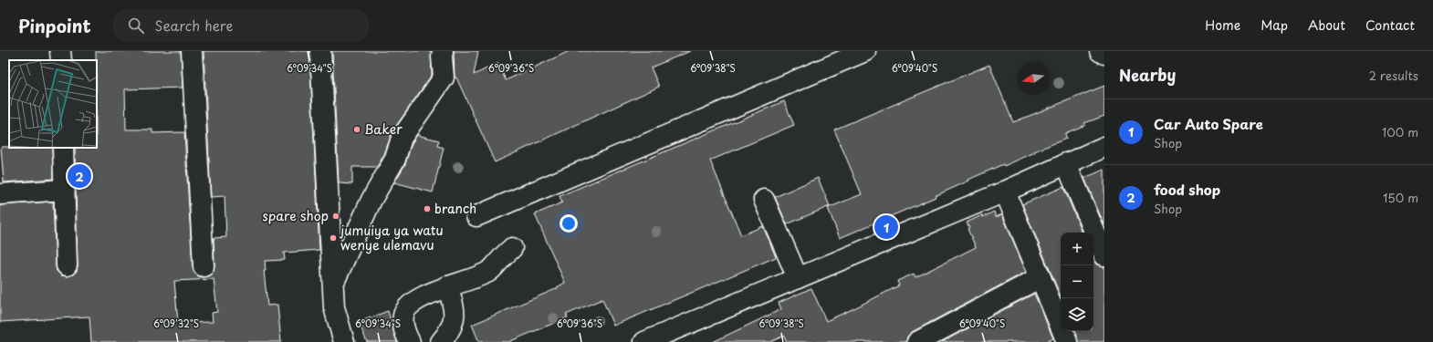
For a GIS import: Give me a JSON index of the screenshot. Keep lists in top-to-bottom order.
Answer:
{
  "places": [
    "Baker",
    "branch",
    "spare shop",
    "jumuiya ya watu wenye ulemavu"
  ],
  "north": "left",
  "page": {
    "header": "Pinpoint",
    "search": "Search here",
    "nav": [
      "Home",
      "Map",
      "About",
      "Contact"
    ],
    "heading": ["Nearby", "2 results"],
    "list": [
      {
        "mark": "1",
        "name": "Car Auto Spare",
        "note": "Shop",
        "value": "100 m"
      },
      {
        "mark": "2",
        "name": "food shop",
        "note": "Shop",
        "value": "150 m"
      }
    ],
    "pins": ["2", "1"],
    "map_buttons": ["+", "−"]
  },
  "coordinates": [
    "6°09'34\"S",
    "6°09'36\"S",
    "6°09'38\"S",
    "6°09'40\"S",
    "6°09'32\"S"
  ]
}
